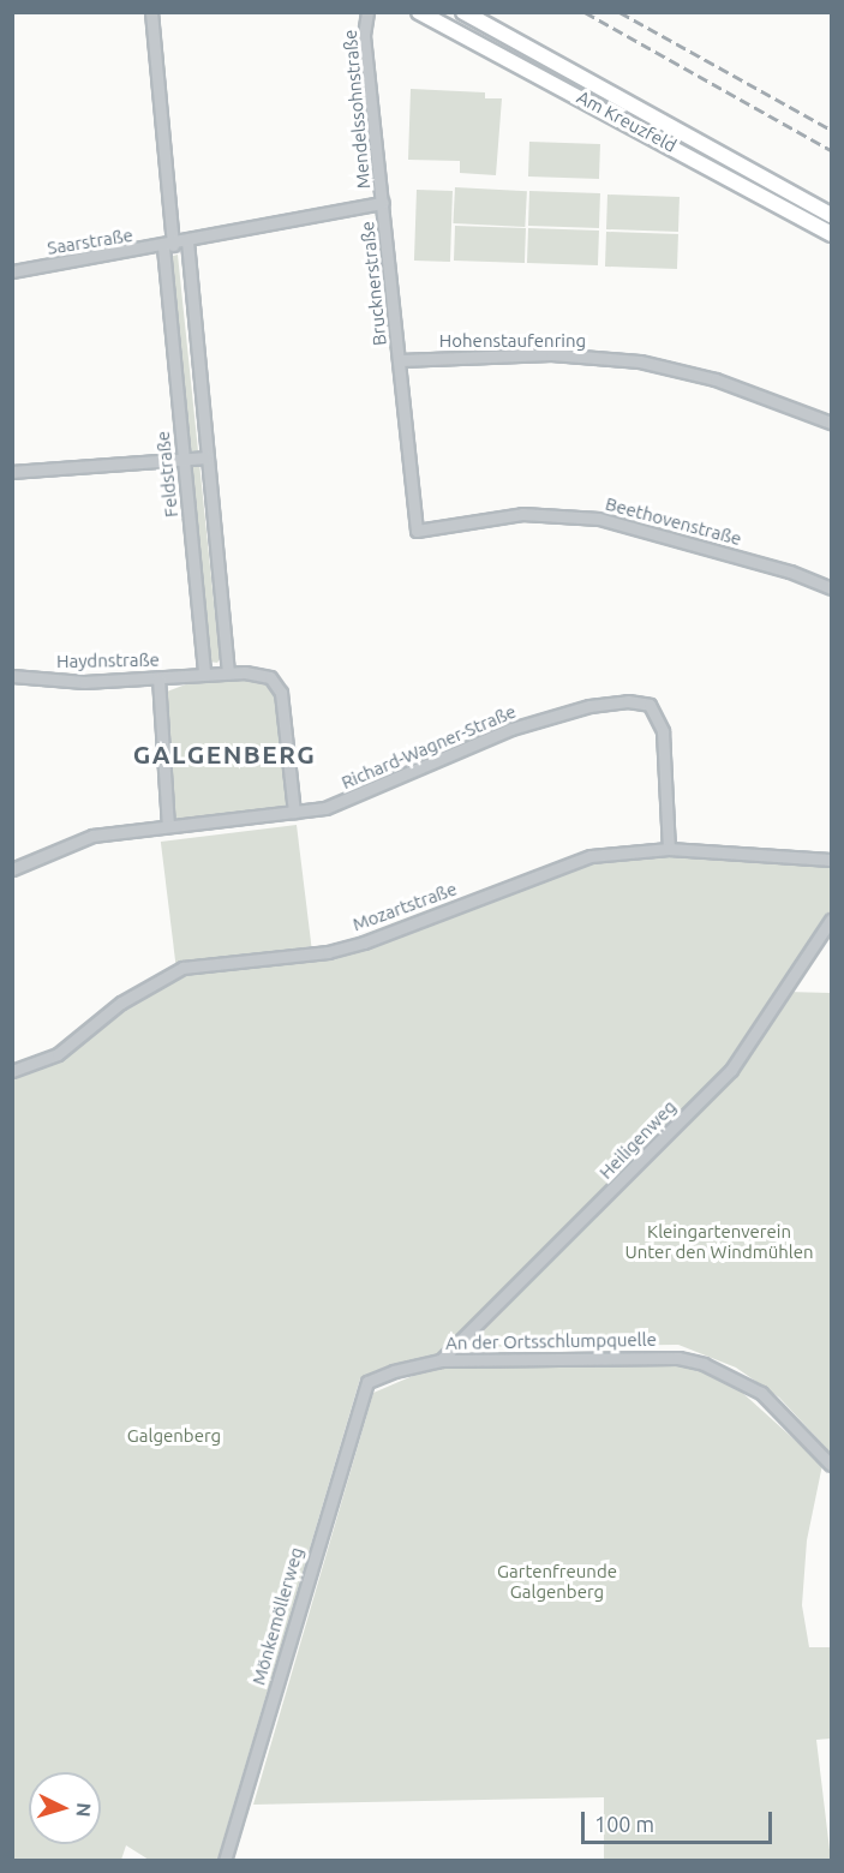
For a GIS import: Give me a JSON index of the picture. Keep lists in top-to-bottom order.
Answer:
{
  "streets": {
    "main road": ["Am Kreuzfeld"],
    "street": [
      "Mendelssohnstraße",
      "Saarstraße",
      "Brucknerstraße",
      "Hohenstaufenring",
      "Feldstraße",
      "Beethovenstraße",
      "Haydnstraße",
      "Richard-Wagner-Straße",
      "Mozartstraße",
      "Heiligenweg",
      "An der Ortsschlumpquelle",
      "Mönkemöllerweg"
    ]
  },
  "crossings": [
    ["Mendelssohnstraße", "Brucknerstraße"],
    ["Saarstraße", "Brucknerstraße"],
    ["Saarstraße", "Feldstraße"],
    ["Brucknerstraße", "Hohenstaufenring"],
    ["Brucknerstraße", "Feldstraße"],
    ["Brucknerstraße", "Beethovenstraße"],
    ["Feldstraße", "Haydnstraße"],
    ["Richard-Wagner-Straße", "Mozartstraße"],
    ["Heiligenweg", "An der Ortsschlumpquelle"],
    ["An der Ortsschlumpquelle", "Mönkemöllerweg"]
  ],
  "districts": ["GALGENBERG"],
  "parks": ["Kleingartenverein Unter den Windmühlen", "Galgenberg", "Gartenfreunde Galgenberg"],
  "scale_bar": "100 m",
  "north": "right"
}
